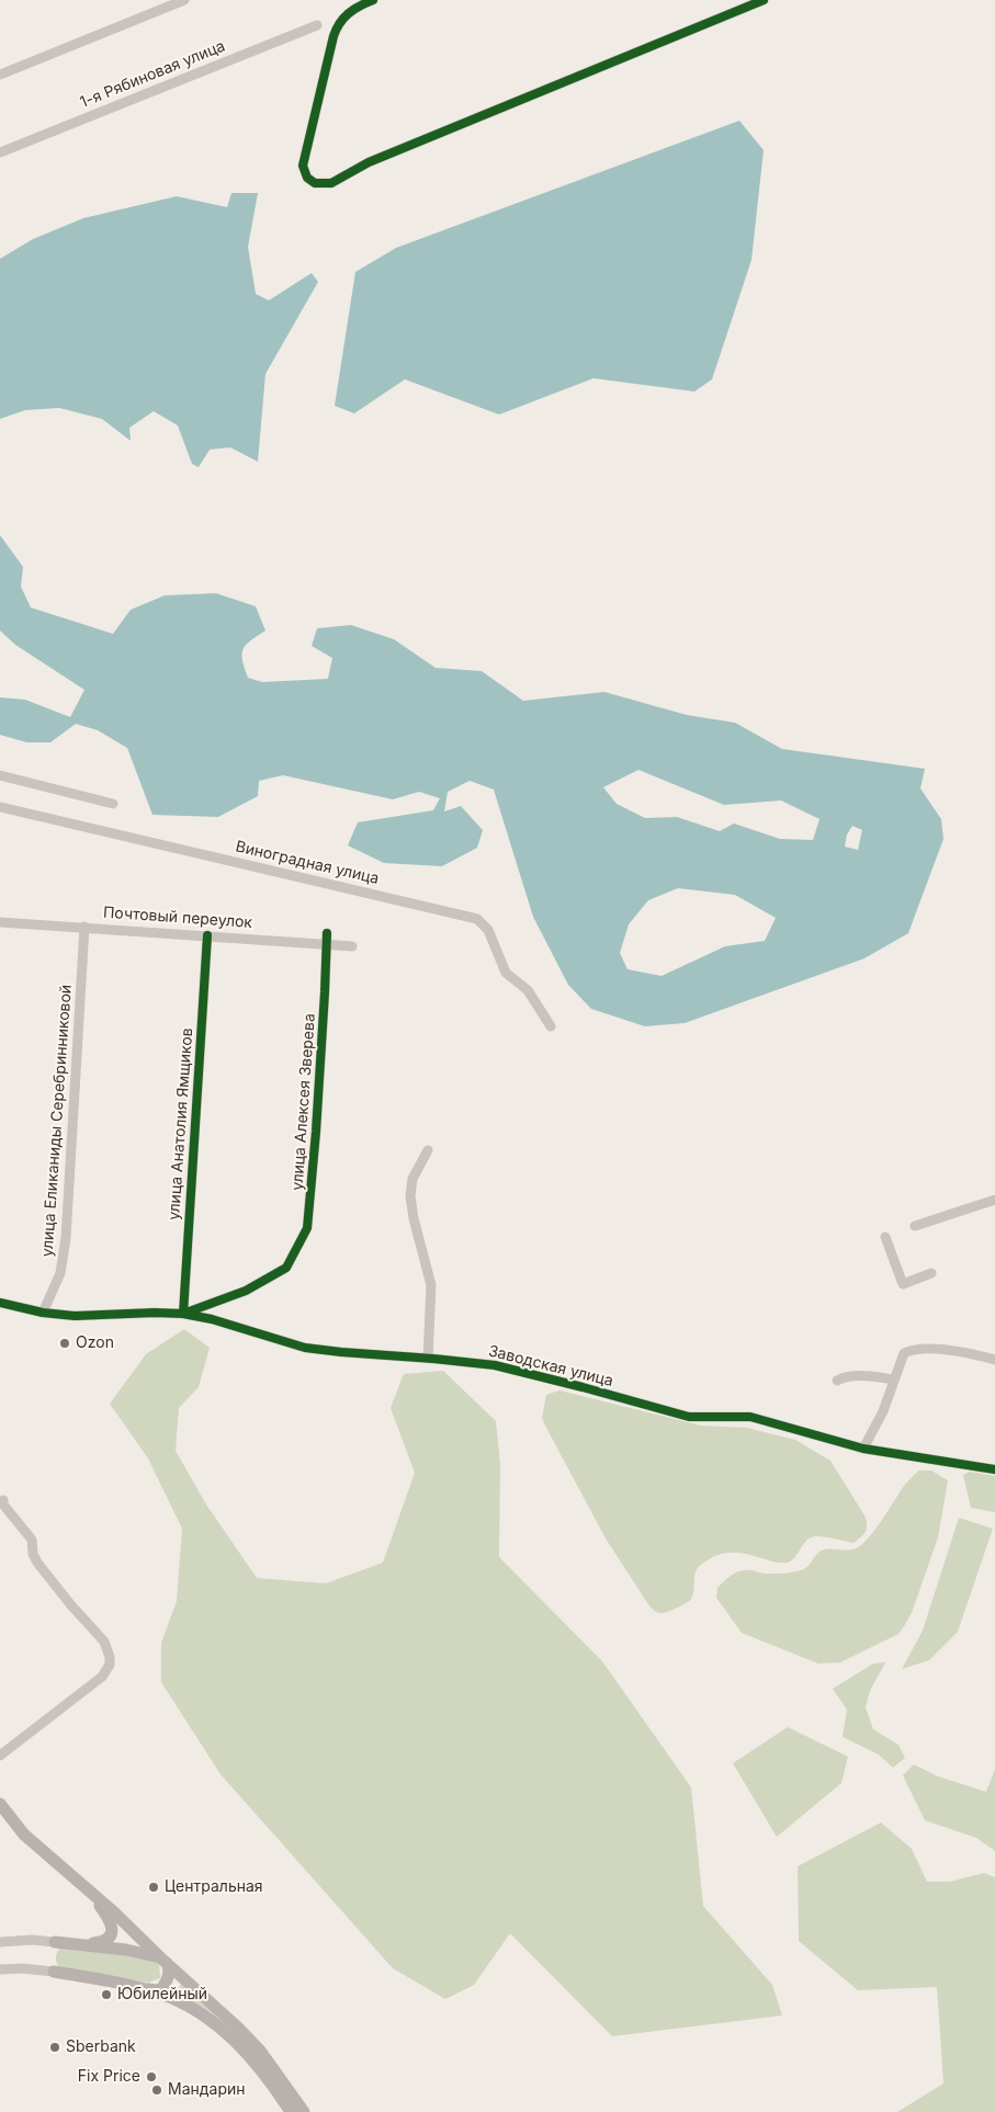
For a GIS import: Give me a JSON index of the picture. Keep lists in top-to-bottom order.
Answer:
{
  "streets": {
    "street": [
      "1-я Рябиновая улица",
      "Виноградная улица",
      "Почтовый переулок",
      "улица Алексея Зверева",
      "улица Еликаниды Серебринниковой",
      "улица Анатолия Ямщиков",
      "Заводская улица"
    ]
  },
  "crossings": [
    ["Почтовый переулок", "улица Алексея Зверева"],
    ["Почтовый переулок", "улица Еликаниды Серебринниковой"],
    ["Почтовый переулок", "улица Анатолия Ямщиков"],
    ["улица Алексея Зверева", "улица Анатолия Ямщиков"],
    ["улица Алексея Зверева", "Заводская улица"],
    ["улица Еликаниды Серебринниковой", "Заводская улица"],
    ["улица Анатолия Ямщиков", "Заводская улица"]
  ],
  "places": [
    "Ozon",
    "Центральная",
    "Юбилейный",
    "Sberbank",
    "Fix Price",
    "Мандарин"
  ]
}
